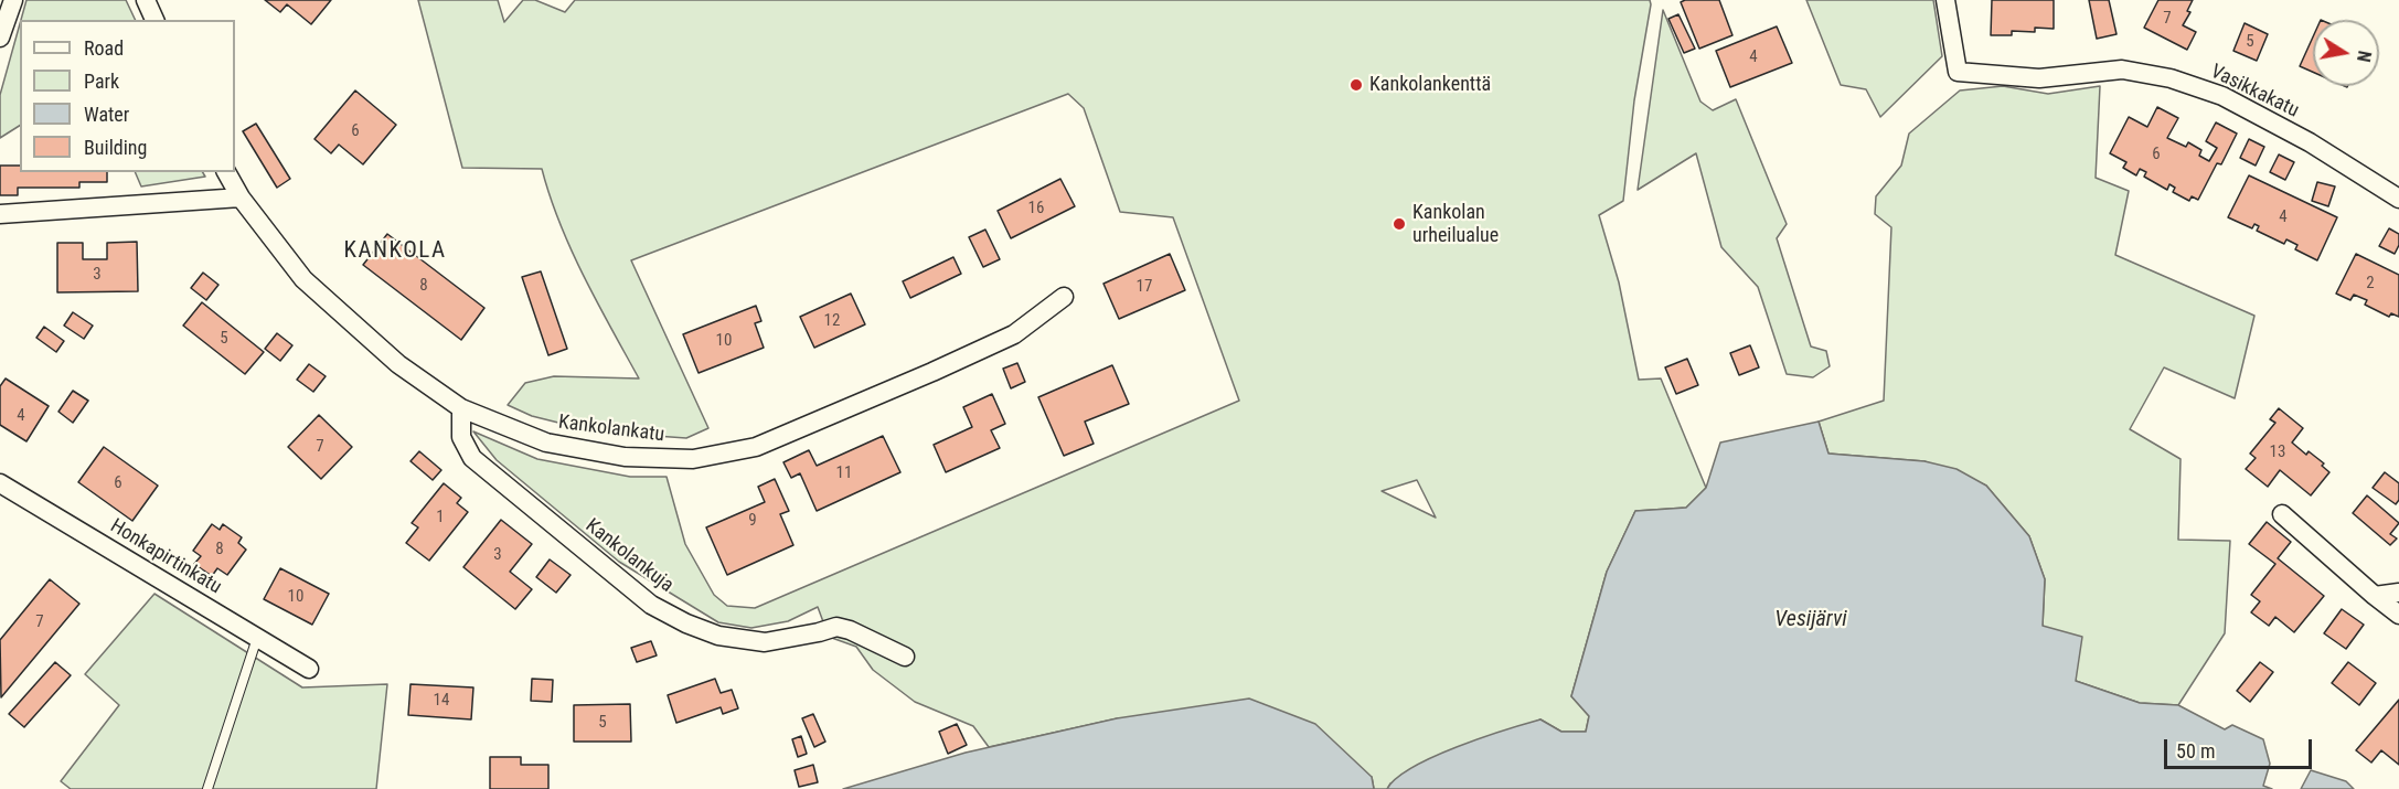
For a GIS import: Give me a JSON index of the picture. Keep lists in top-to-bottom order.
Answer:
{
  "streets": {
    "street": [
      "Vasikkakatu",
      "Kankolankatu",
      "Kankolankuja",
      "Honkapirtinkatu"
    ]
  },
  "crossings": [
    ["Kankolankatu", "Kankolankuja"]
  ],
  "districts": ["KANKOLA"],
  "water": ["Vesijärvi"],
  "places": ["Kankolankenttä", "Kankolan urheilualue"],
  "house_numbers": [
    "7",
    "5",
    "4",
    "6",
    "6",
    "16",
    "4",
    "3",
    "2",
    "8",
    "17",
    "12",
    "5",
    "10",
    "4",
    "7",
    "13",
    "11",
    "6",
    "1",
    "9",
    "8",
    "3",
    "10",
    "7",
    "14",
    "5"
  ],
  "legend": [
    "Road",
    "Park",
    "Water",
    "Building"
  ],
  "scale_bar": "50 m",
  "north": "right"
}
